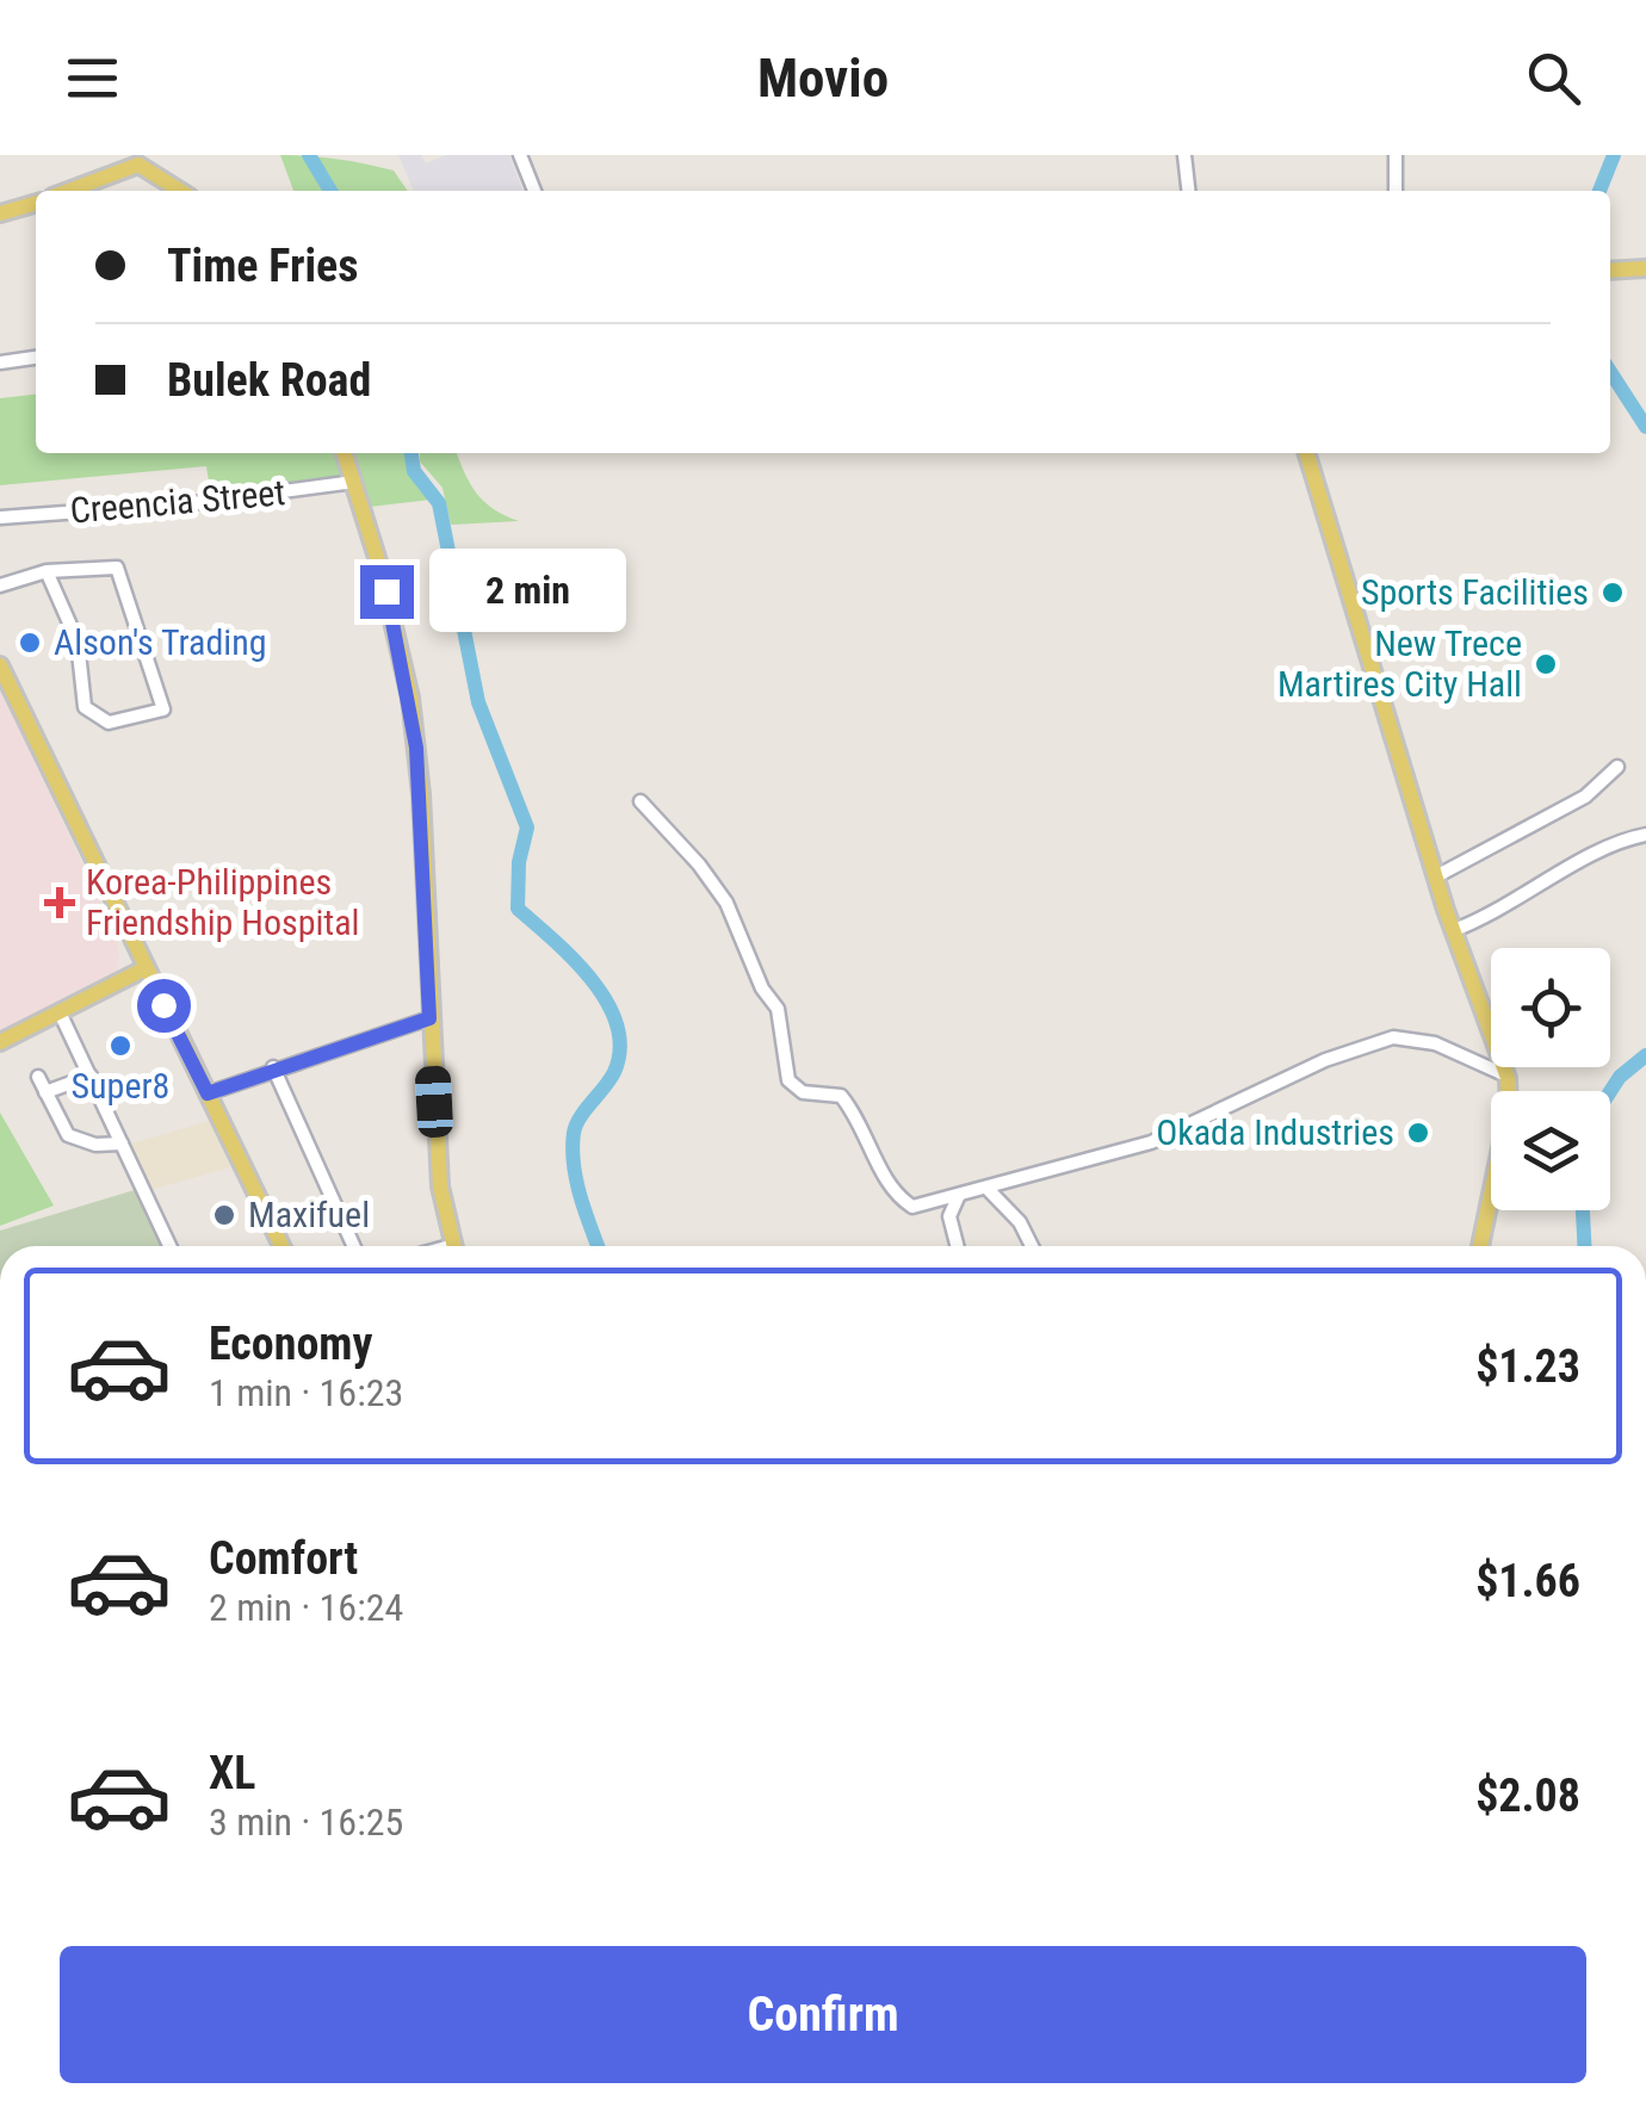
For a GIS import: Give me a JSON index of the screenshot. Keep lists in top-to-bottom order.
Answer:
{
  "streets": {
    "street": ["Creencia Street"]
  },
  "places": {
    "other": [
      "Sports Facilities",
      "Alson's Trading",
      "New Trece Martires City Hall",
      "Super8",
      "Okada Industries",
      "Maxifuel"
    ],
    "health": ["Korea-Philippines Friendship Hospital"]
  },
  "page": {
    "header": "Movio",
    "banner": ["Time Fries", "Bulek Road"],
    "bubble": "2 min",
    "list": [
      {
        "name": "Economy",
        "note": "1 min · 16:23",
        "value": "$1.23"
      },
      {
        "name": "Comfort",
        "note": "2 min · 16:24",
        "value": "$1.66"
      },
      {
        "name": "XL",
        "note": "3 min · 16:25",
        "value": "$2.08"
      }
    ],
    "buttons": "Confirm"
  }
}
